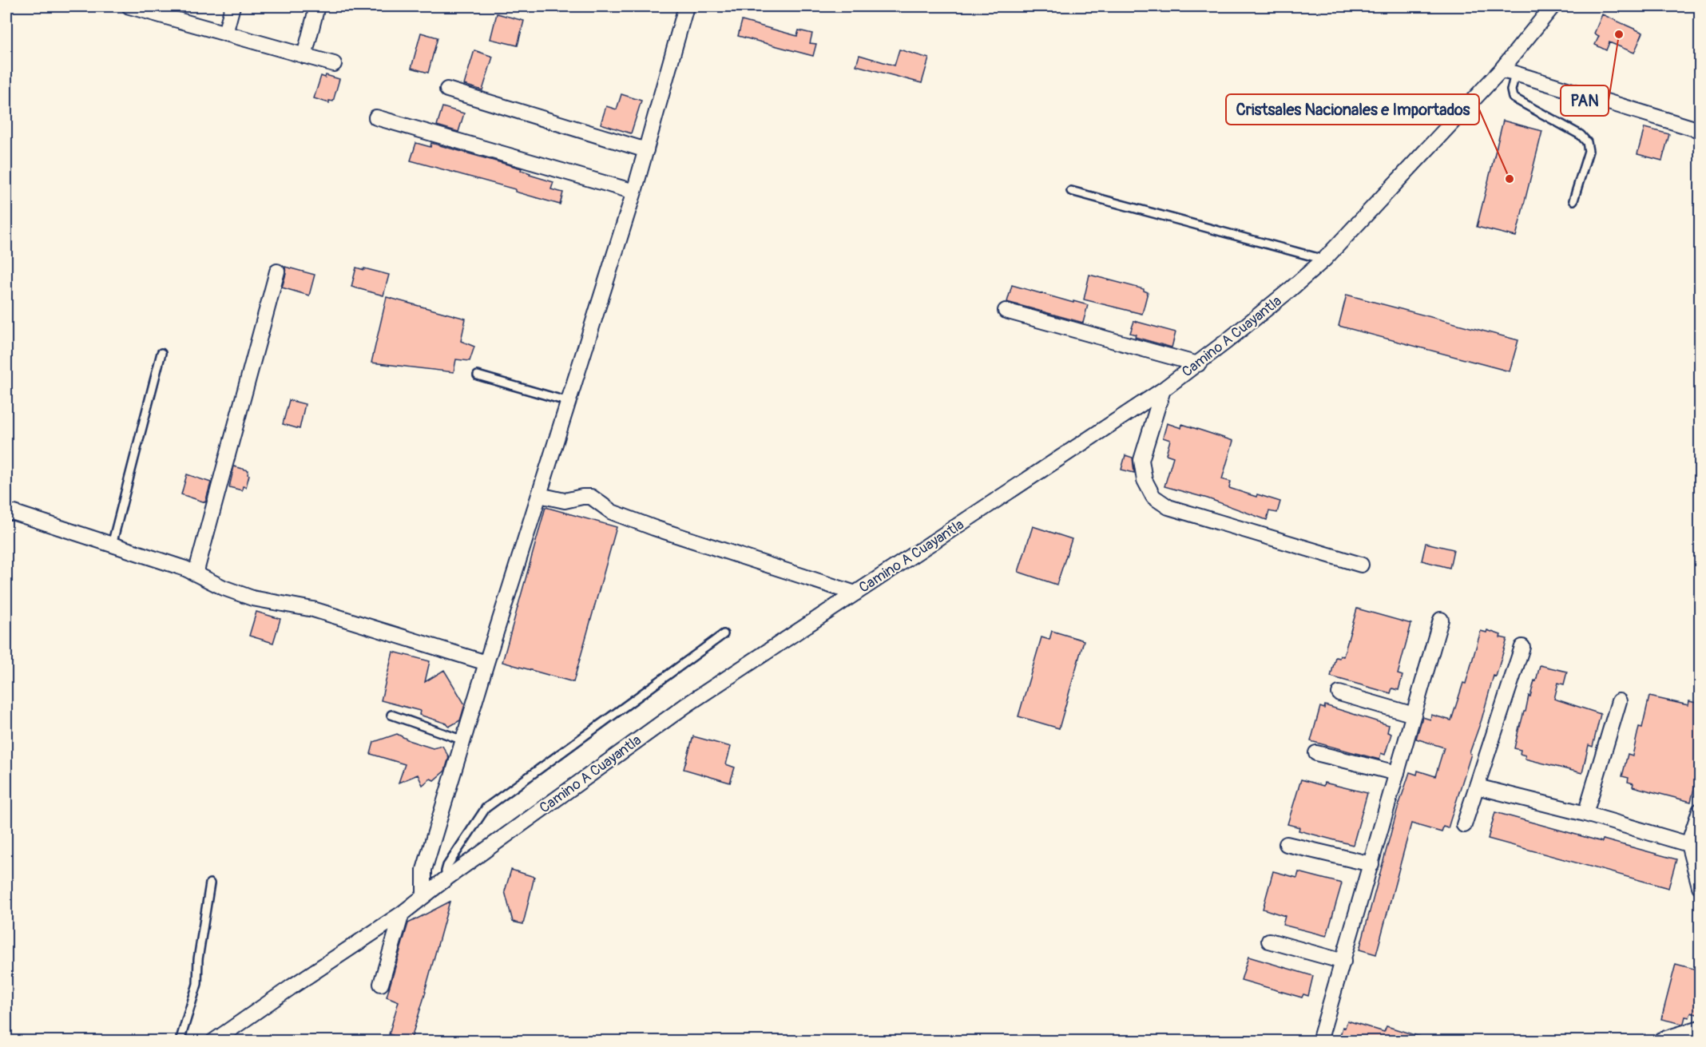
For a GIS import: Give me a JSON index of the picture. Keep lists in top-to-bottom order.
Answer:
{
  "streets": {
    "street": ["Camino A Cuayantla"]
  },
  "places": ["PAN", "Cristsales Nacionales e Importados"]
}
